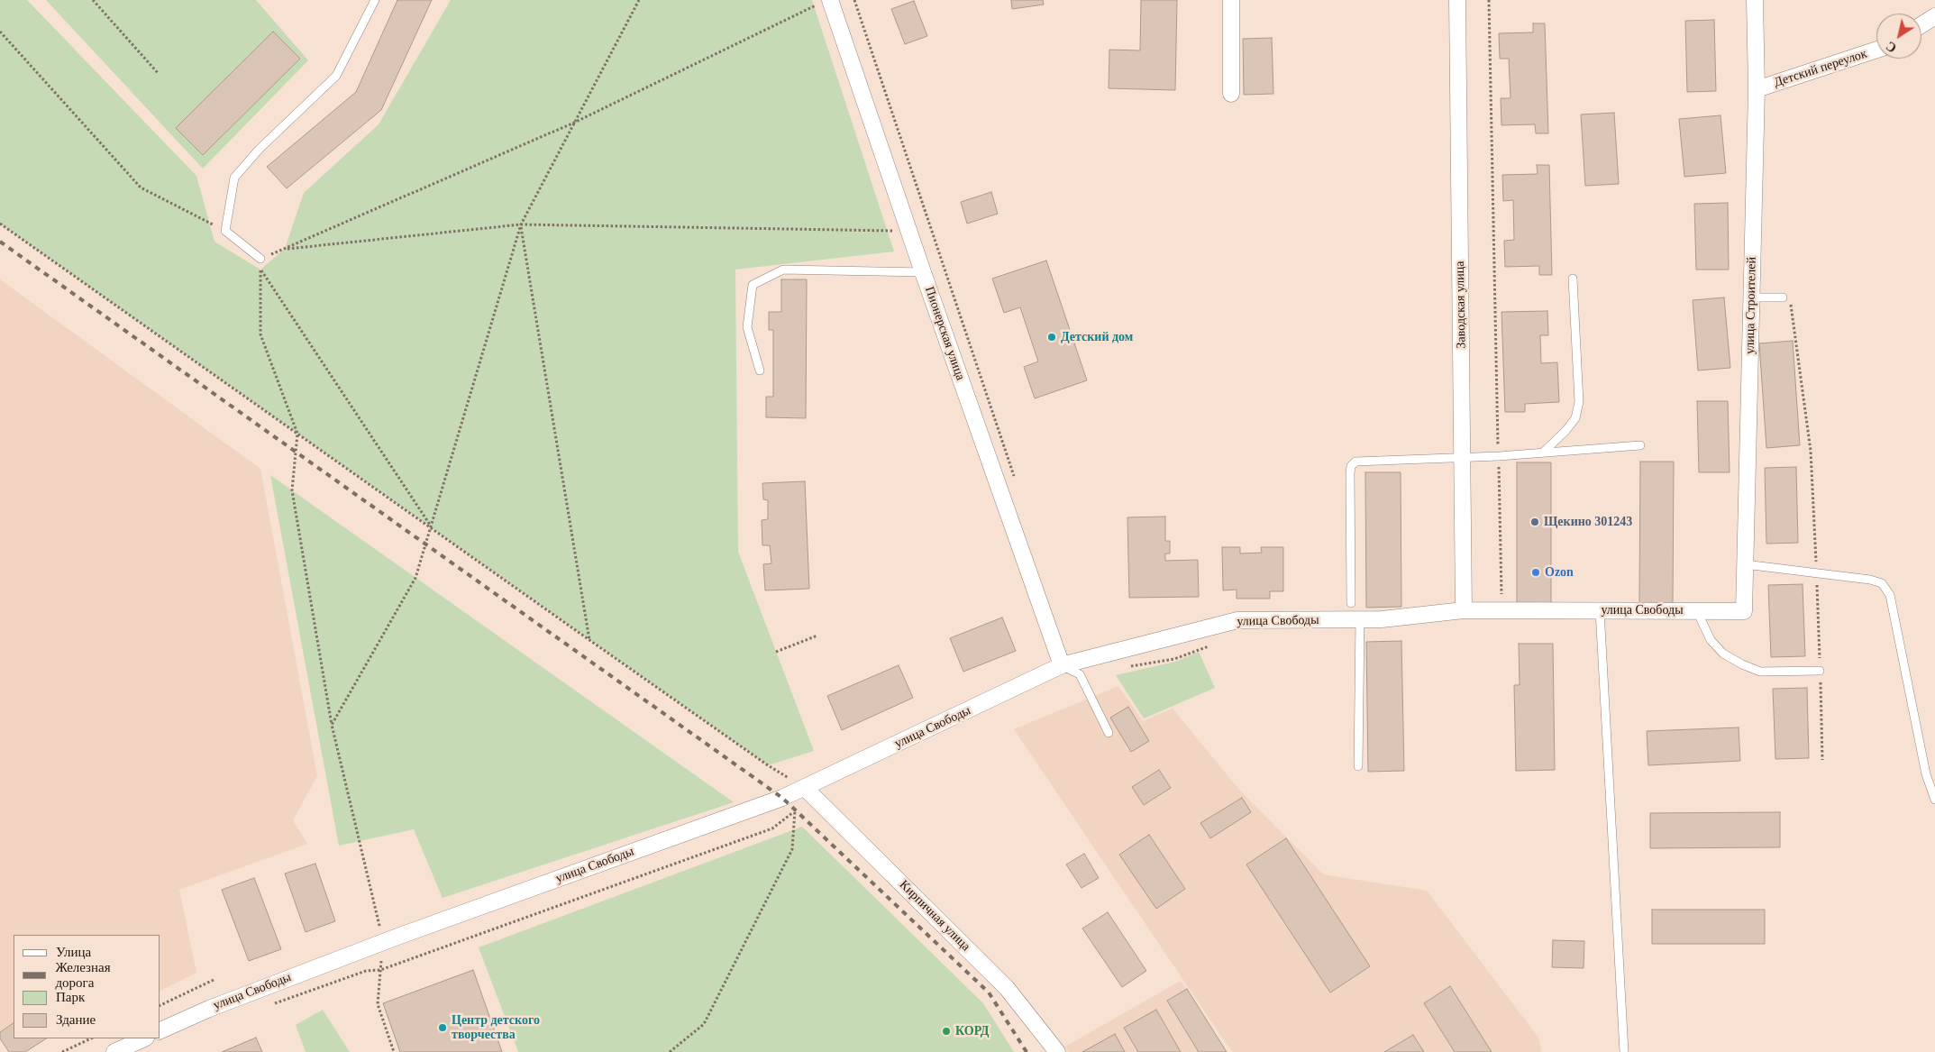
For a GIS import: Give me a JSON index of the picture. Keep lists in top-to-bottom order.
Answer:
{
  "streets": {
    "street": [
      "Детский переулок",
      "Заводская улица",
      "улица Строителей",
      "Пионерская улица",
      "улица Свободы",
      "Кирпичная улица"
    ]
  },
  "crossings": [
    ["Детский переулок", "улица Строителей"],
    ["Заводская улица", "улица Свободы"],
    ["улица Строителей", "улица Свободы"],
    ["Пионерская улица", "улица Свободы"],
    ["улица Свободы", "Кирпичная улица"]
  ],
  "places": [
    "Детский дом",
    "Щекино 301243",
    "Ozon",
    "Центр детского творчества",
    "КОРД"
  ],
  "legend": [
    "Улица",
    "Железная дорога",
    "Парк",
    "Здание"
  ],
  "north": "bottom left"
}
